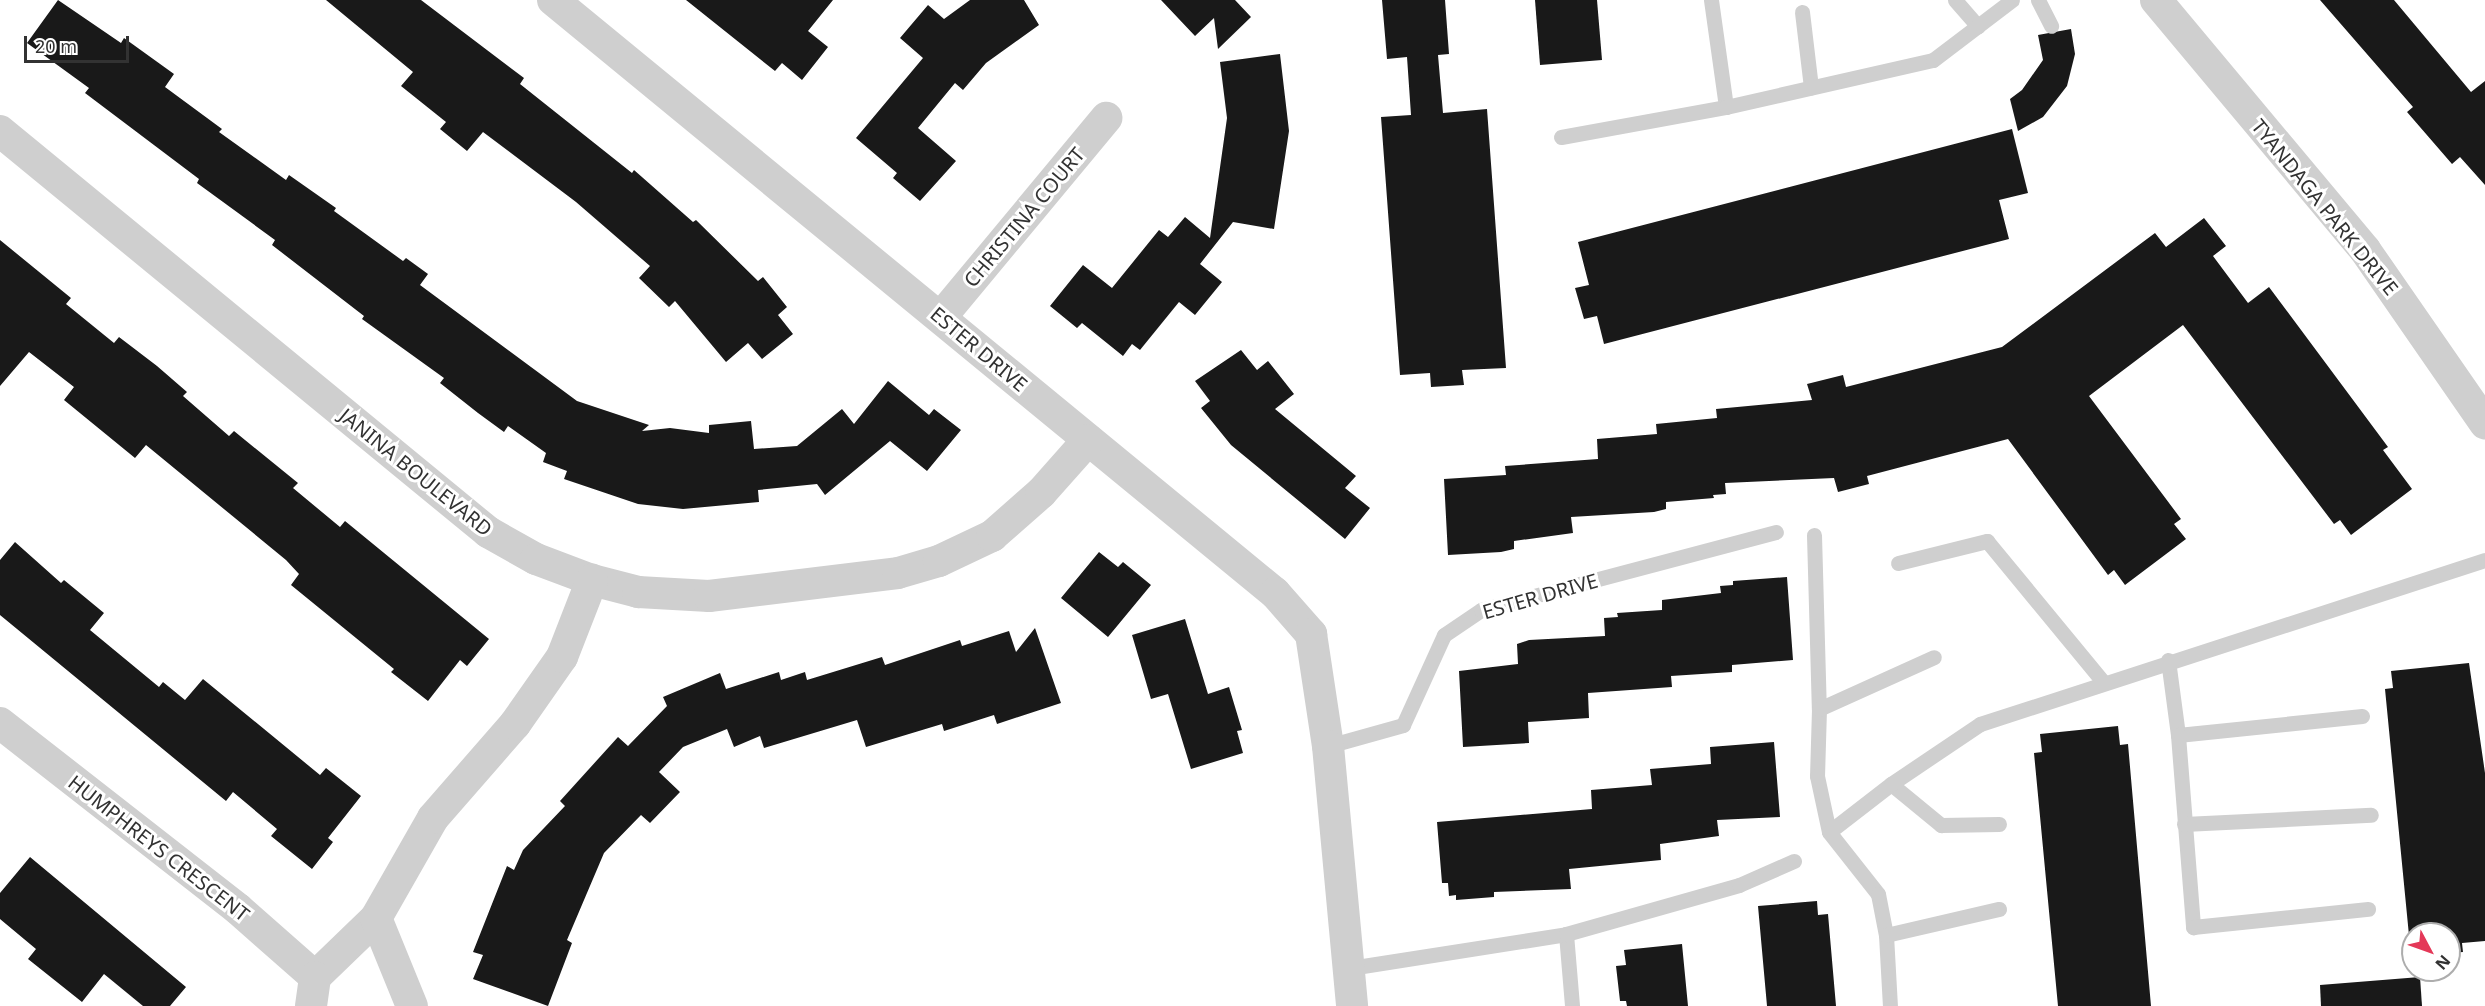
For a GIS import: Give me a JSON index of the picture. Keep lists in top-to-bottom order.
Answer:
{
  "streets": {
    "street": [
      "TYANDAGA PARK DRIVE",
      "CHRISTINA COURT",
      "ESTER DRIVE",
      "JANINA BOULEVARD",
      "HUMPHREYS CRESCENT"
    ]
  },
  "crossings": [
    ["CHRISTINA COURT", "ESTER DRIVE"],
    ["ESTER DRIVE", "JANINA BOULEVARD"],
    ["JANINA BOULEVARD", "HUMPHREYS CRESCENT"]
  ],
  "scale_bar": "20 m",
  "north": "bottom right"
}
